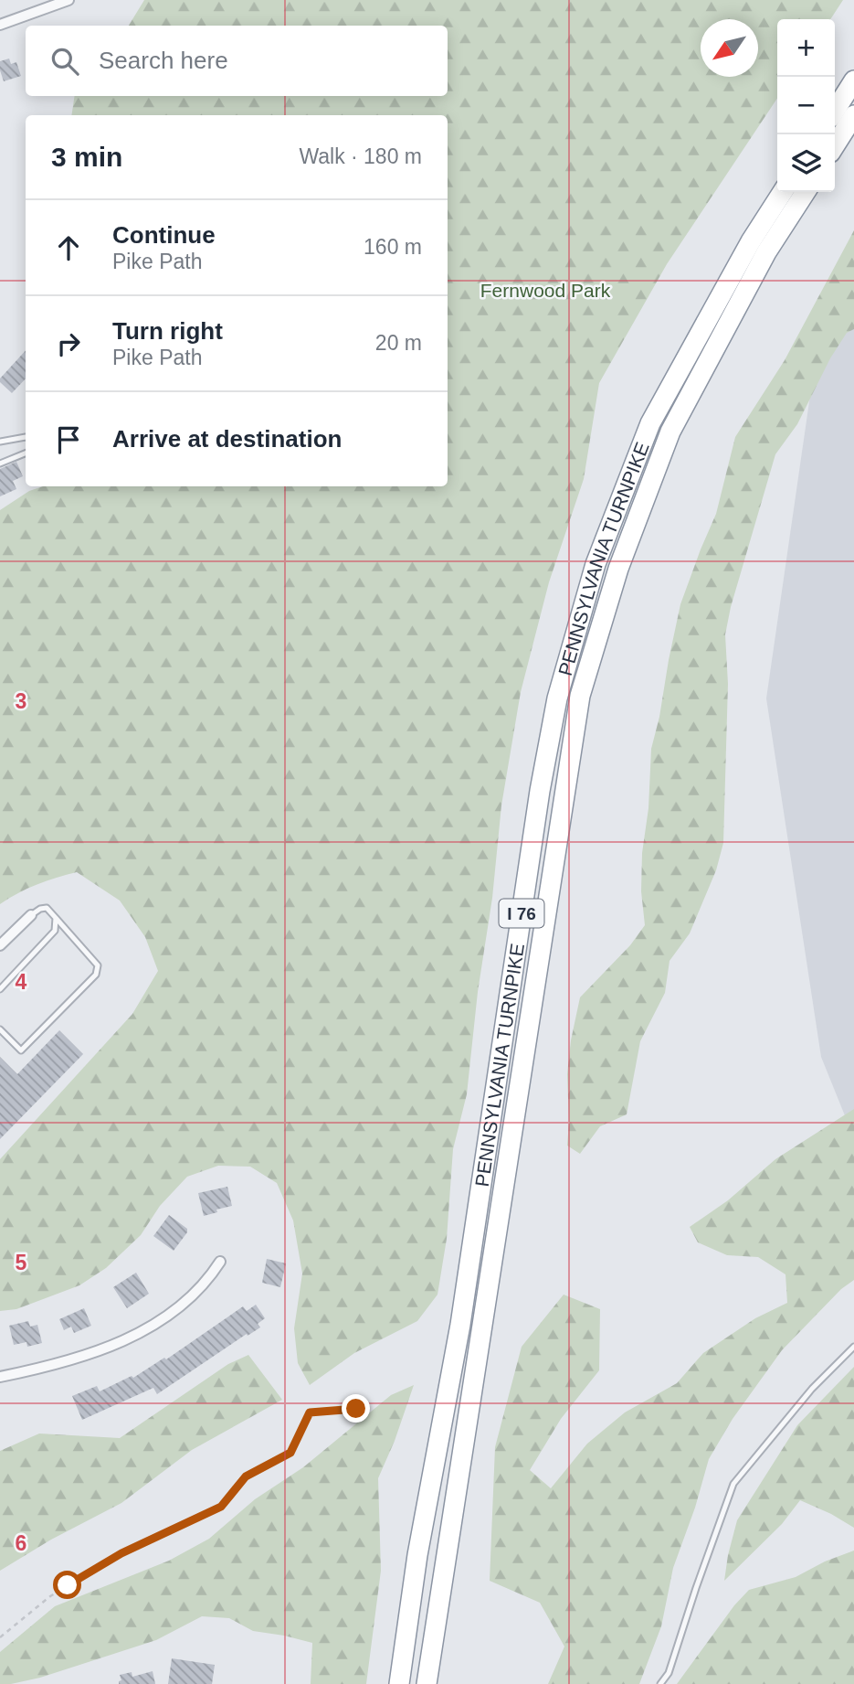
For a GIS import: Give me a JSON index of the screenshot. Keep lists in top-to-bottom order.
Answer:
{
  "streets": {
    "highway": ["PENNSYLVANIA TURNPIKE", "I 76"]
  },
  "parks": ["Fernwood Park"],
  "north": "bottom left",
  "page": {
    "map_buttons": ["+", "−"],
    "search": "Search here",
    "heading": ["3 min", "Walk · 180 m"],
    "list": [
      ["Continue", "Pike Path", "160 m"],
      ["Turn right", "Pike Path", "20 m"],
      "Arrive at destination"
    ]
  },
  "grid": {
    "rows": [
      "3",
      "4",
      "5",
      "6"
    ]
  }
}
